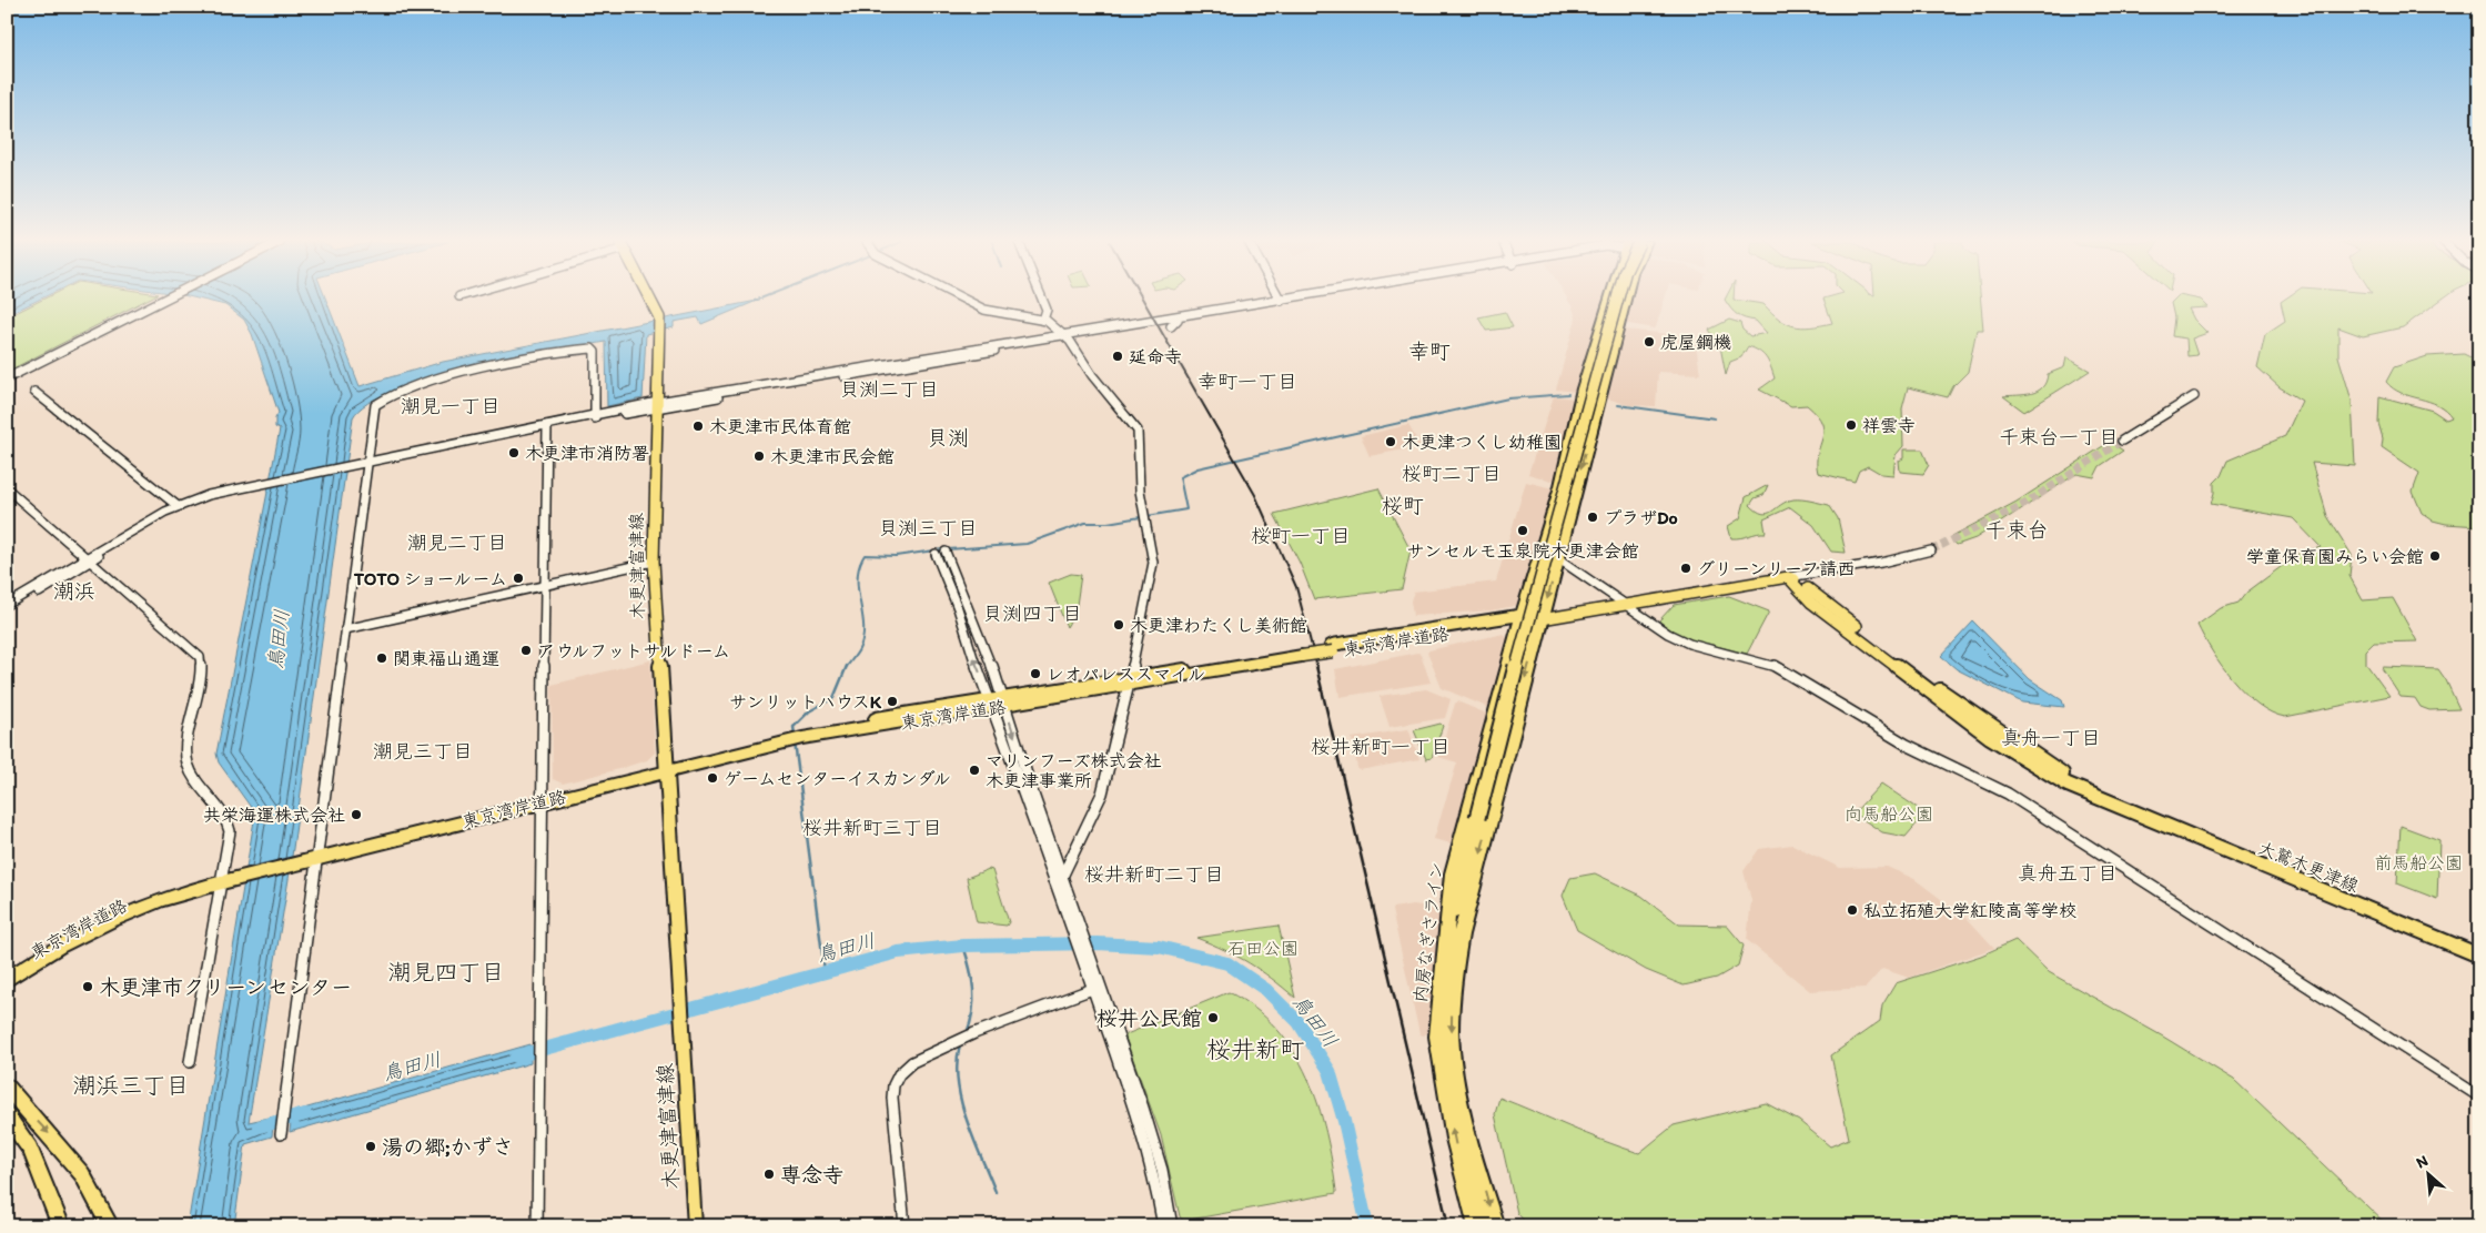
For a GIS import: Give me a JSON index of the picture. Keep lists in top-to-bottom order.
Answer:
{
  "streets": {
    "highway": ["東京湾岸道路", "内房なぎさライン"],
    "main road": ["木更津富津線", "大鷲木更津線"]
  },
  "crossings": [
    ["木更津富津線", "東京湾岸道路"],
    ["東京湾岸道路", "内房なぎさライン"]
  ],
  "districts": [
    "幸町",
    "幸町一丁目",
    "貝渕二丁目",
    "潮見一丁目",
    "貝渕",
    "千束台一丁目",
    "桜町二丁目",
    "桜町",
    "貝渕三丁目",
    "千束台",
    "桜町一丁目",
    "潮見二丁目",
    "潮浜",
    "貝渕四丁目",
    "真舟一丁目",
    "桜井新町一丁目",
    "潮見三丁目",
    "桜井新町三丁目",
    "真舟五丁目",
    "桜井新町二丁目",
    "潮見四丁目",
    "桜井新町",
    "潮浜三丁目"
  ],
  "water": ["鳥田川"],
  "parks": ["向馬船公園", "前馬船公園", "石田公園"],
  "places": [
    "虎屋鋼機",
    "延命寺",
    "祥雲寺",
    "木更津市民体育館",
    "木更津つくし幼稚園",
    "木更津市消防署",
    "木更津市民会館",
    "プラザDo",
    "サンセルモ玉泉院木更津会館",
    "学童保育園みらい会館",
    "グリーンリーフ請西",
    "TOTO ショールーム",
    "木更津わたくし美術館",
    "アウルフットサルドーム",
    "関東福山通運",
    "レオパレススマイル",
    "サンリットハウスK",
    "マリンフーズ株式会社 木更津事業所",
    "ゲームセンターイスカンダル",
    "共栄海運株式会社",
    "私立拓殖大学紅陵高等学校",
    "木更津市クリーンセンター",
    "桜井公民館",
    "湯の郷;かずさ",
    "専念寺"
  ],
  "north": "top left"
}
